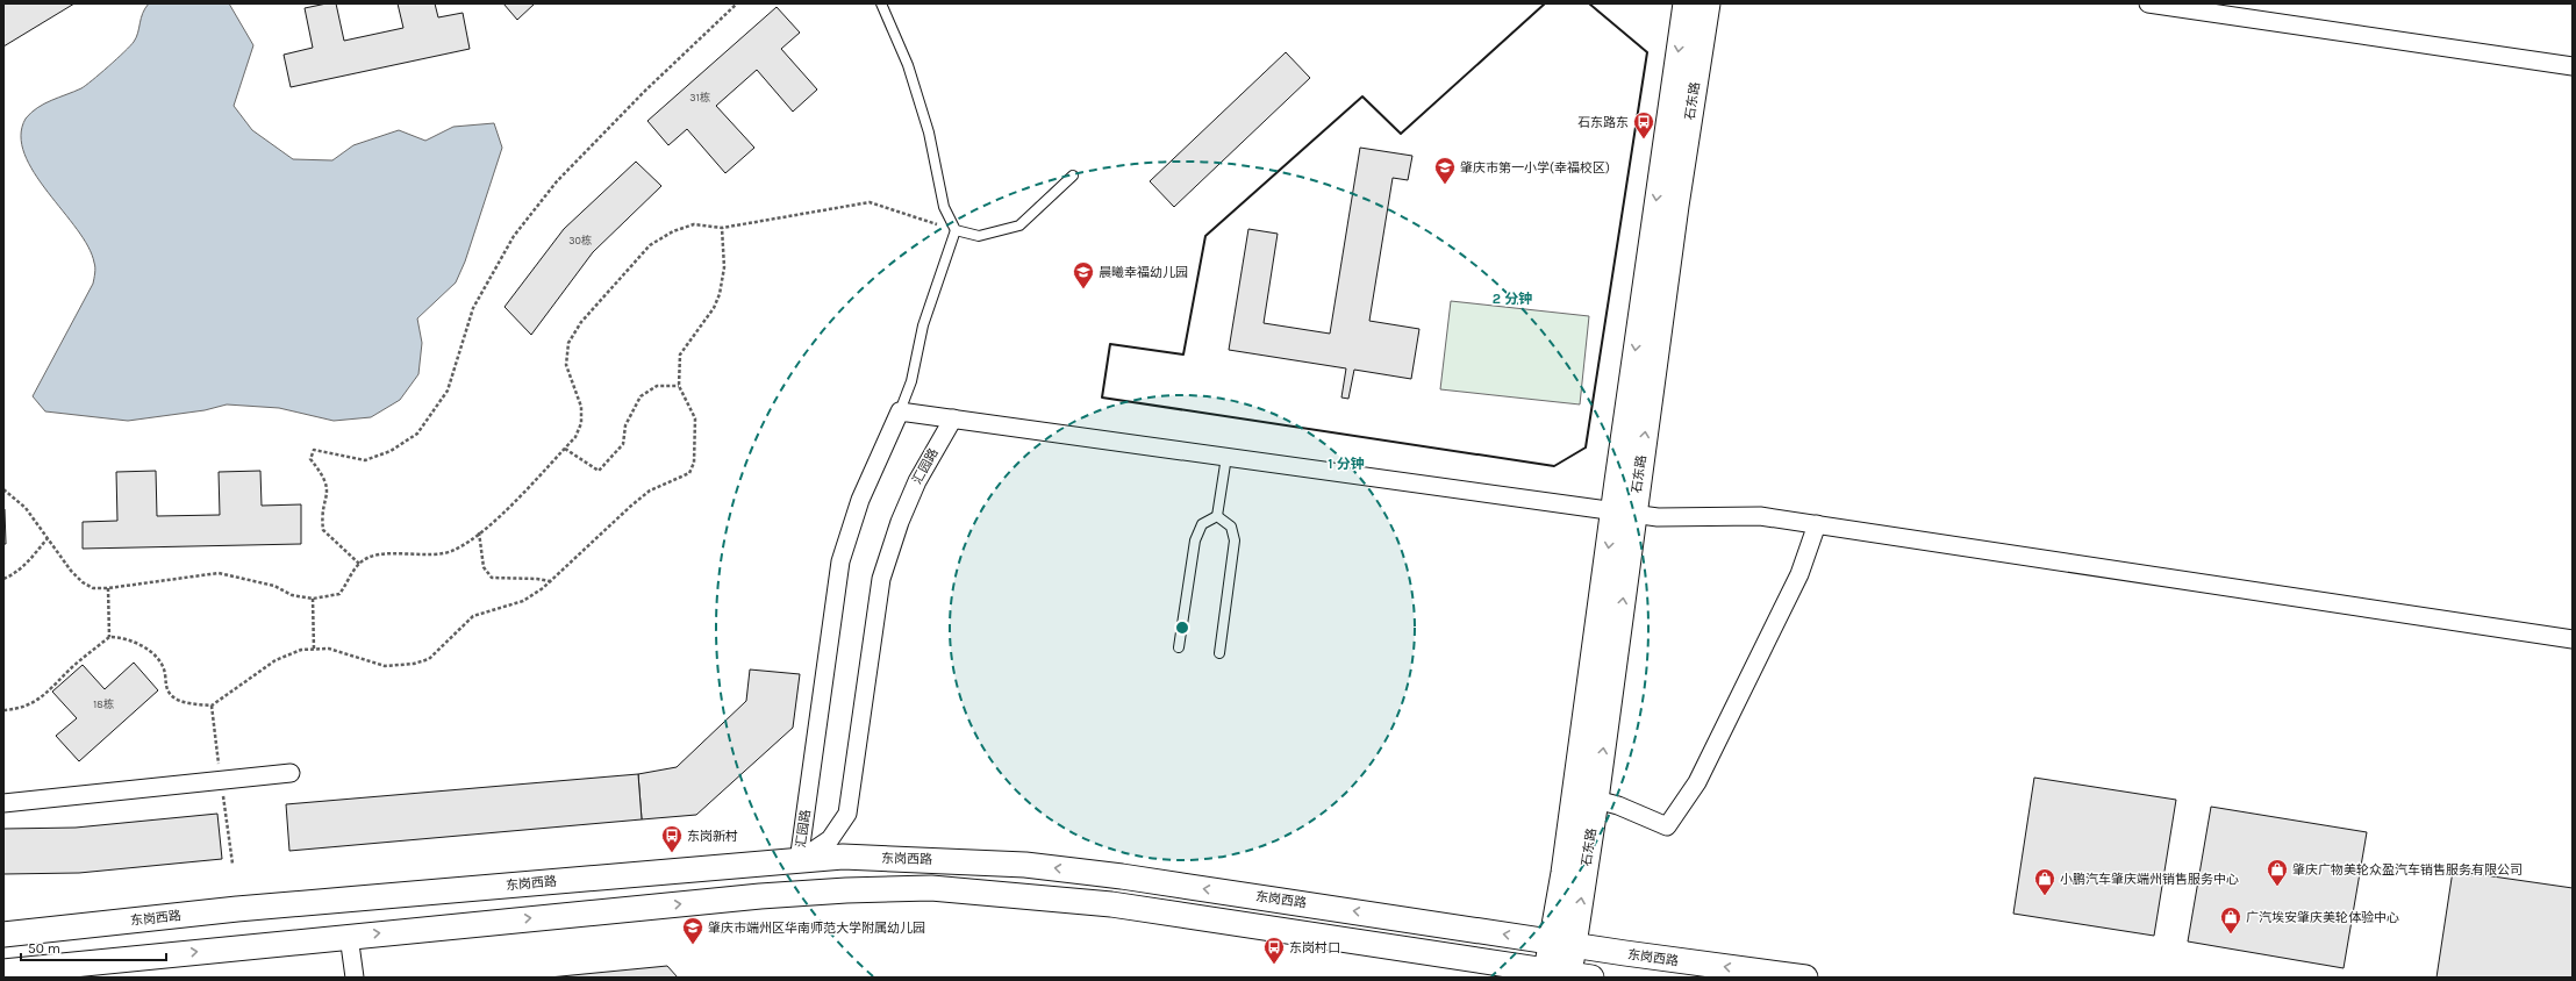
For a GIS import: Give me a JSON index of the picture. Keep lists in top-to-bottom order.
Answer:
{
  "streets": {
    "main road": ["石东路", "东岗西路"],
    "street": ["汇园路"]
  },
  "crossings": [
    ["石东路", "东岗西路"],
    ["汇园路", "东岗西路"]
  ],
  "places": {
    "bus stop": ["石东路东", "东岗新村", "东岗村口"],
    "school or university": ["肇庆市第一小学(幸福校区)", "晨曦幸福幼儿园", "肇庆市端州区华南师范大学附属幼儿园"],
    "shop": ["肇庆广物美轮众盈汽车销售服务有限公司", "小鹏汽车肇庆端州销售服务中心", "广汽埃安肇庆美轮体验中心"]
  },
  "house_numbers": ["31栋", "30栋", "18栋"],
  "scale_bar": "50 m",
  "rings": ["2 分钟", "1 分钟"]
}
